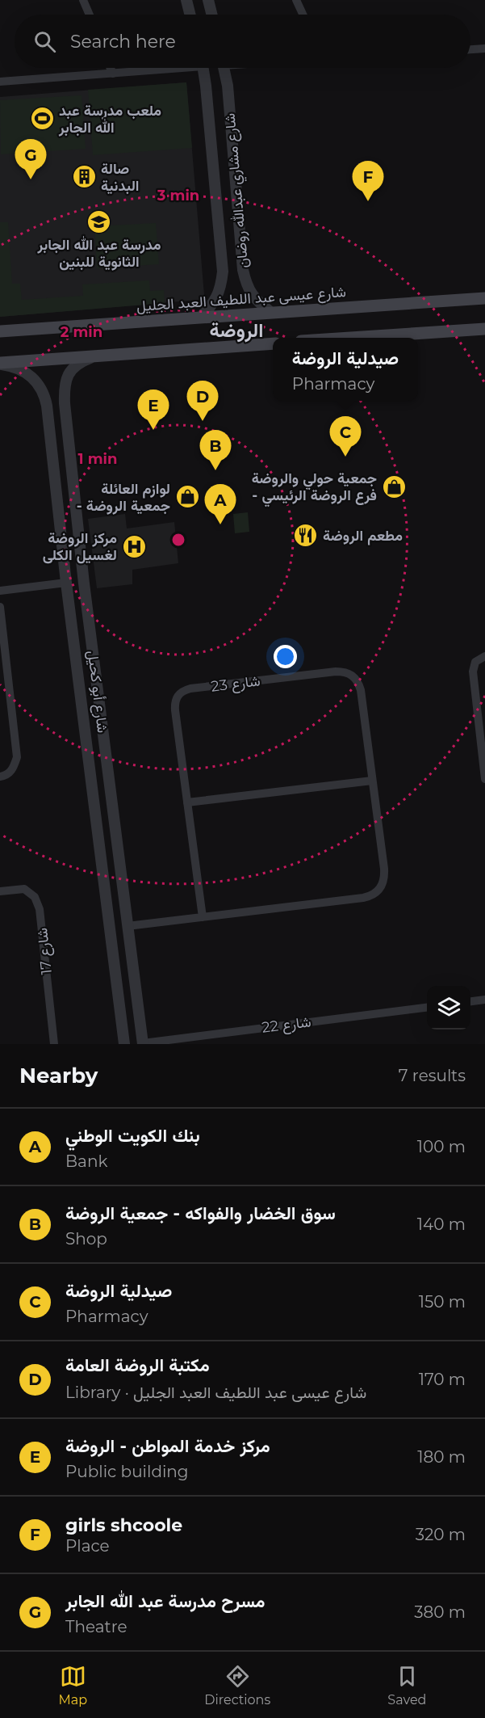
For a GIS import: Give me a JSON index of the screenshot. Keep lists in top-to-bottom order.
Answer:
{
  "streets": {
    "main road": ["شارع عيسى عبد اللطيف العبد الجليل"],
    "street": [
      "شارع مشاري عبدالله روضان",
      "شارع 23",
      "شارع أبو كحيل",
      "شارع 17",
      "شارع 22"
    ]
  },
  "crossings": [
    ["شارع مشاري عبدالله روضان", "شارع عيسى عبد اللطيف العبد الجليل"],
    ["شارع 23", "شارع أبو كحيل"],
    ["شارع أبو كحيل", "شارع 22"]
  ],
  "districts": ["الروضة"],
  "places": {
    "sports": ["ملعب مدرسة عبد الله الجابر"],
    "building": ["صالة البدنية"],
    "school or university": ["مدرسة عبد الله الجابر الثانوية للبنين"],
    "shop": ["جمعية حولي والروضة - فرع الروضة الرئيسي", "لوازم العائلة - جمعية الروضة"],
    "restaurant": ["مطعم الروضة"],
    "hospital": ["مركز الروضة لغسيل الكلى"]
  },
  "page": {
    "search": "Search here",
    "pins": [
      "G",
      "F",
      "D",
      "E",
      "C",
      "B",
      "A"
    ],
    "popup": ["صيدلية الروضة", "Pharmacy"],
    "heading": ["Nearby", "7 results"],
    "list": [
      {
        "mark": "A",
        "name": "بنك الكويت الوطني",
        "note": "Bank",
        "value": "100 m"
      },
      {
        "mark": "B",
        "name": "سوق الخضار والفواكه - جمعية الروضة",
        "note": "Shop",
        "value": "140 m"
      },
      {
        "mark": "C",
        "name": "صيدلية الروضة",
        "note": "Pharmacy",
        "value": "150 m"
      },
      {
        "mark": "D",
        "name": "مكتبة الروضة العامة",
        "note": "Library · شارع عيسى عبد اللطيف العبد الجليل",
        "value": "170 m"
      },
      {
        "mark": "E",
        "name": "مركز خدمة المواطن - الروضة",
        "note": "Public building",
        "value": "180 m"
      },
      {
        "mark": "F",
        "name": "girls shcoole",
        "note": "Place",
        "value": "320 m"
      },
      {
        "mark": "G",
        "name": "مسرح مدرسة عبد الله الجابر",
        "note": "Theatre",
        "value": "380 m"
      }
    ],
    "nav": ["Map", "Directions", "Saved"]
  },
  "rings": ["3 min", "2 min", "1 min"]
}
